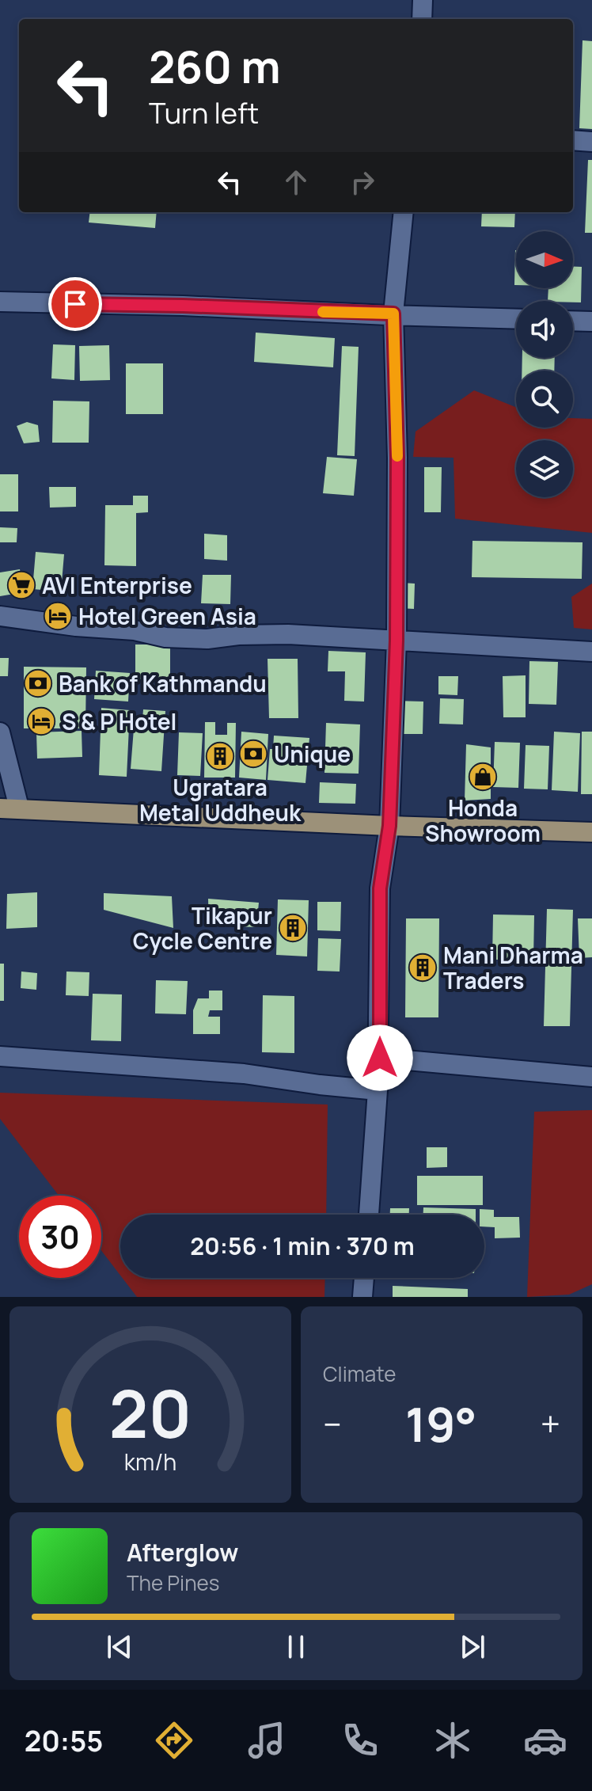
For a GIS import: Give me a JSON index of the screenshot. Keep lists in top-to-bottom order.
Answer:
{
  "places": {
    "supermarket": ["AVI Enterprise"],
    "hotel": ["Hotel Green Asia", "S & P Hotel"],
    "bank": ["Bank of Kathmandu", "Unique"],
    "building": ["Ugratara Metal Uddheuk", "Tikapur Cycle Centre", "Mani Dharma Traders"],
    "shop": ["Honda Showroom"]
  },
  "north": "right",
  "page": {
    "turn": ["260 m", "Turn left"],
    "limit": "30",
    "trip": "20:56 · 1 min · 370 m",
    "tile": "Climate",
    "heat": ["−", "19°", "+"],
    "song": ["Afterglow", "The Pines"],
    "tabs": "20:55",
    "gauge": ["20", "km/h"]
  }
}
